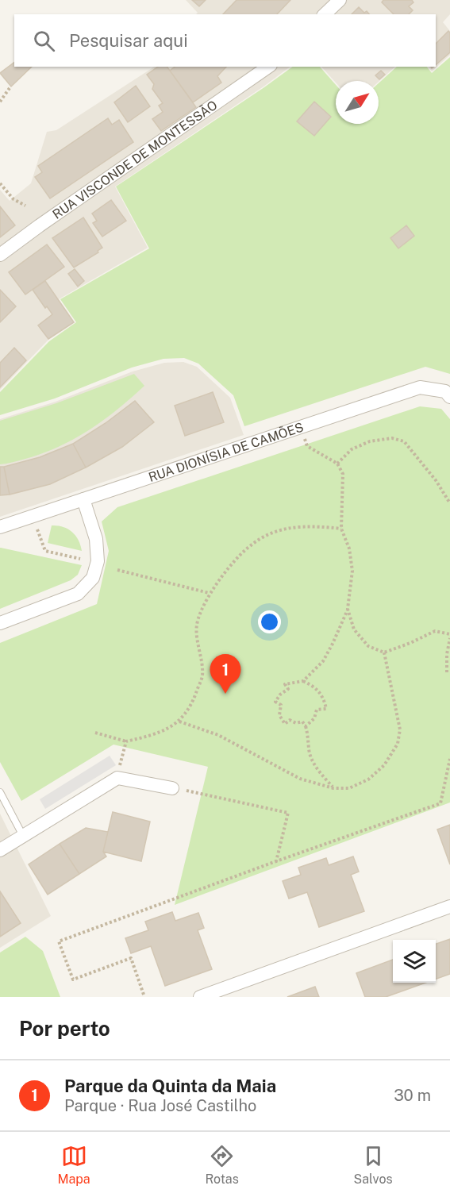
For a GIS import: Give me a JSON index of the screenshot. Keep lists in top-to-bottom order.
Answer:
{
  "streets": {
    "street": ["RUA VISCONDE DE MONTESSÃO", "RUA DIONÍSIA DE CAMÕES"]
  },
  "north": "top right",
  "page": {
    "search": "Pesquisar aqui",
    "pins": "1",
    "heading": "Por perto",
    "list": [
      {
        "mark": "1",
        "name": "Parque da Quinta da Maia",
        "note": "Parque · Rua José Castilho",
        "value": "30 m"
      }
    ],
    "nav": ["Mapa", "Rotas", "Salvos"]
  }
}
